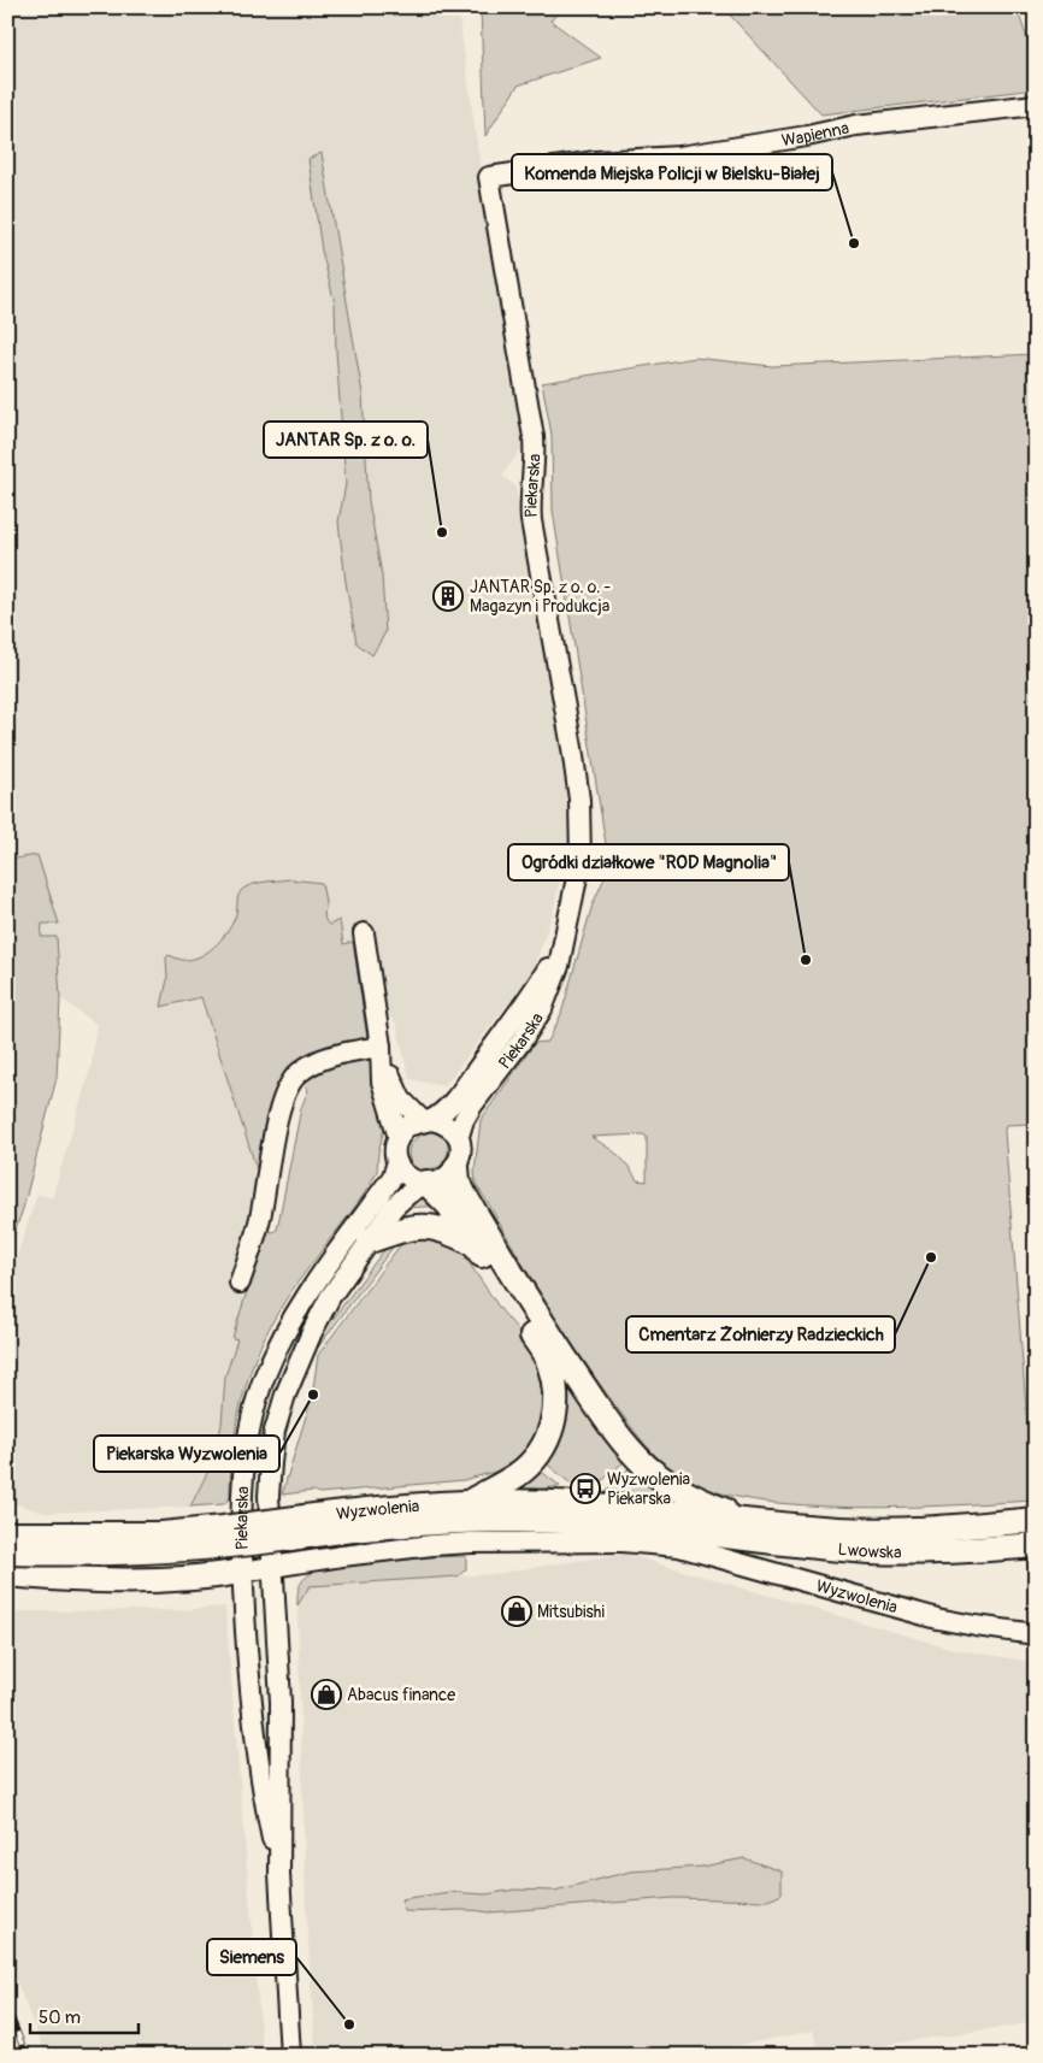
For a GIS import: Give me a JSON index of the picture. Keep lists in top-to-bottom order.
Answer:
{
  "streets": {
    "main road": ["Wyzwolenia", "Lwowska"],
    "street": ["Wapienna", "Piekarska"]
  },
  "crossings": [
    ["Wapienna", "Piekarska"],
    ["Piekarska", "Wyzwolenia"],
    ["Wyzwolenia", "Lwowska"]
  ],
  "places": {
    "other": [
      "Komenda Miejska Policji w Bielsku-Białej",
      "JANTAR Sp. z o. o.",
      "Ogródki działkowe \"ROD Magnolia\"",
      "Cmentarz Żołnierzy Radzieckich",
      "Piekarska Wyzwolenia",
      "Siemens"
    ],
    "building": ["JANTAR Sp. z o. o. - Magazyn i Produkcja"],
    "bus stop": ["Wyzwolenia Piekarska"],
    "shop": ["Mitsubishi", "Abacus finance"]
  },
  "scale_bar": "50 m"
}
